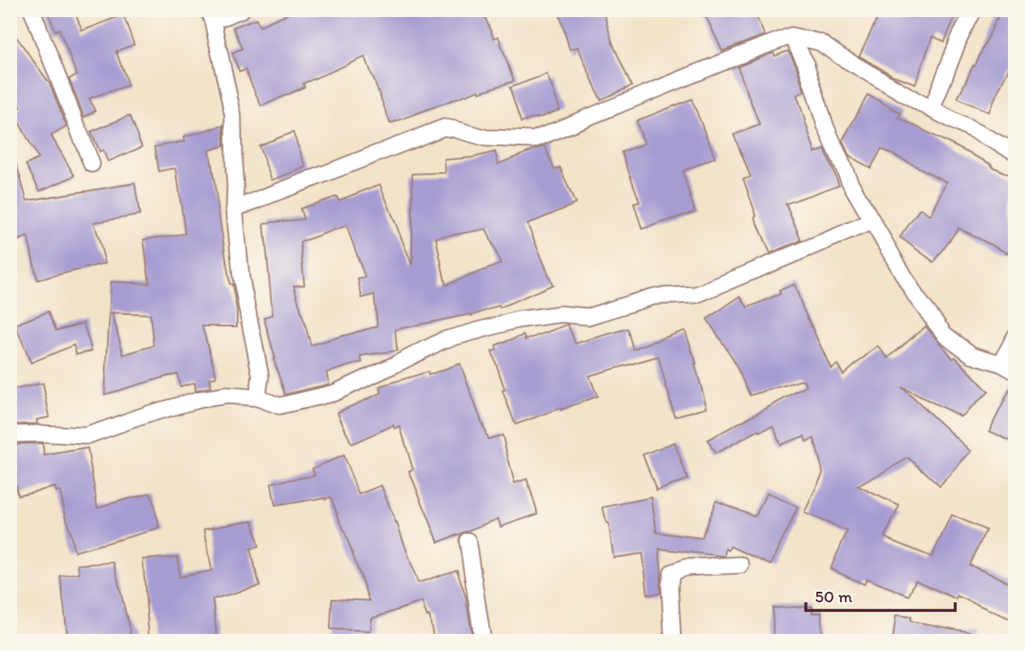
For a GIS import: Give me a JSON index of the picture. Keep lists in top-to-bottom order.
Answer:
{
  "scale_bar": "50 m"
}
